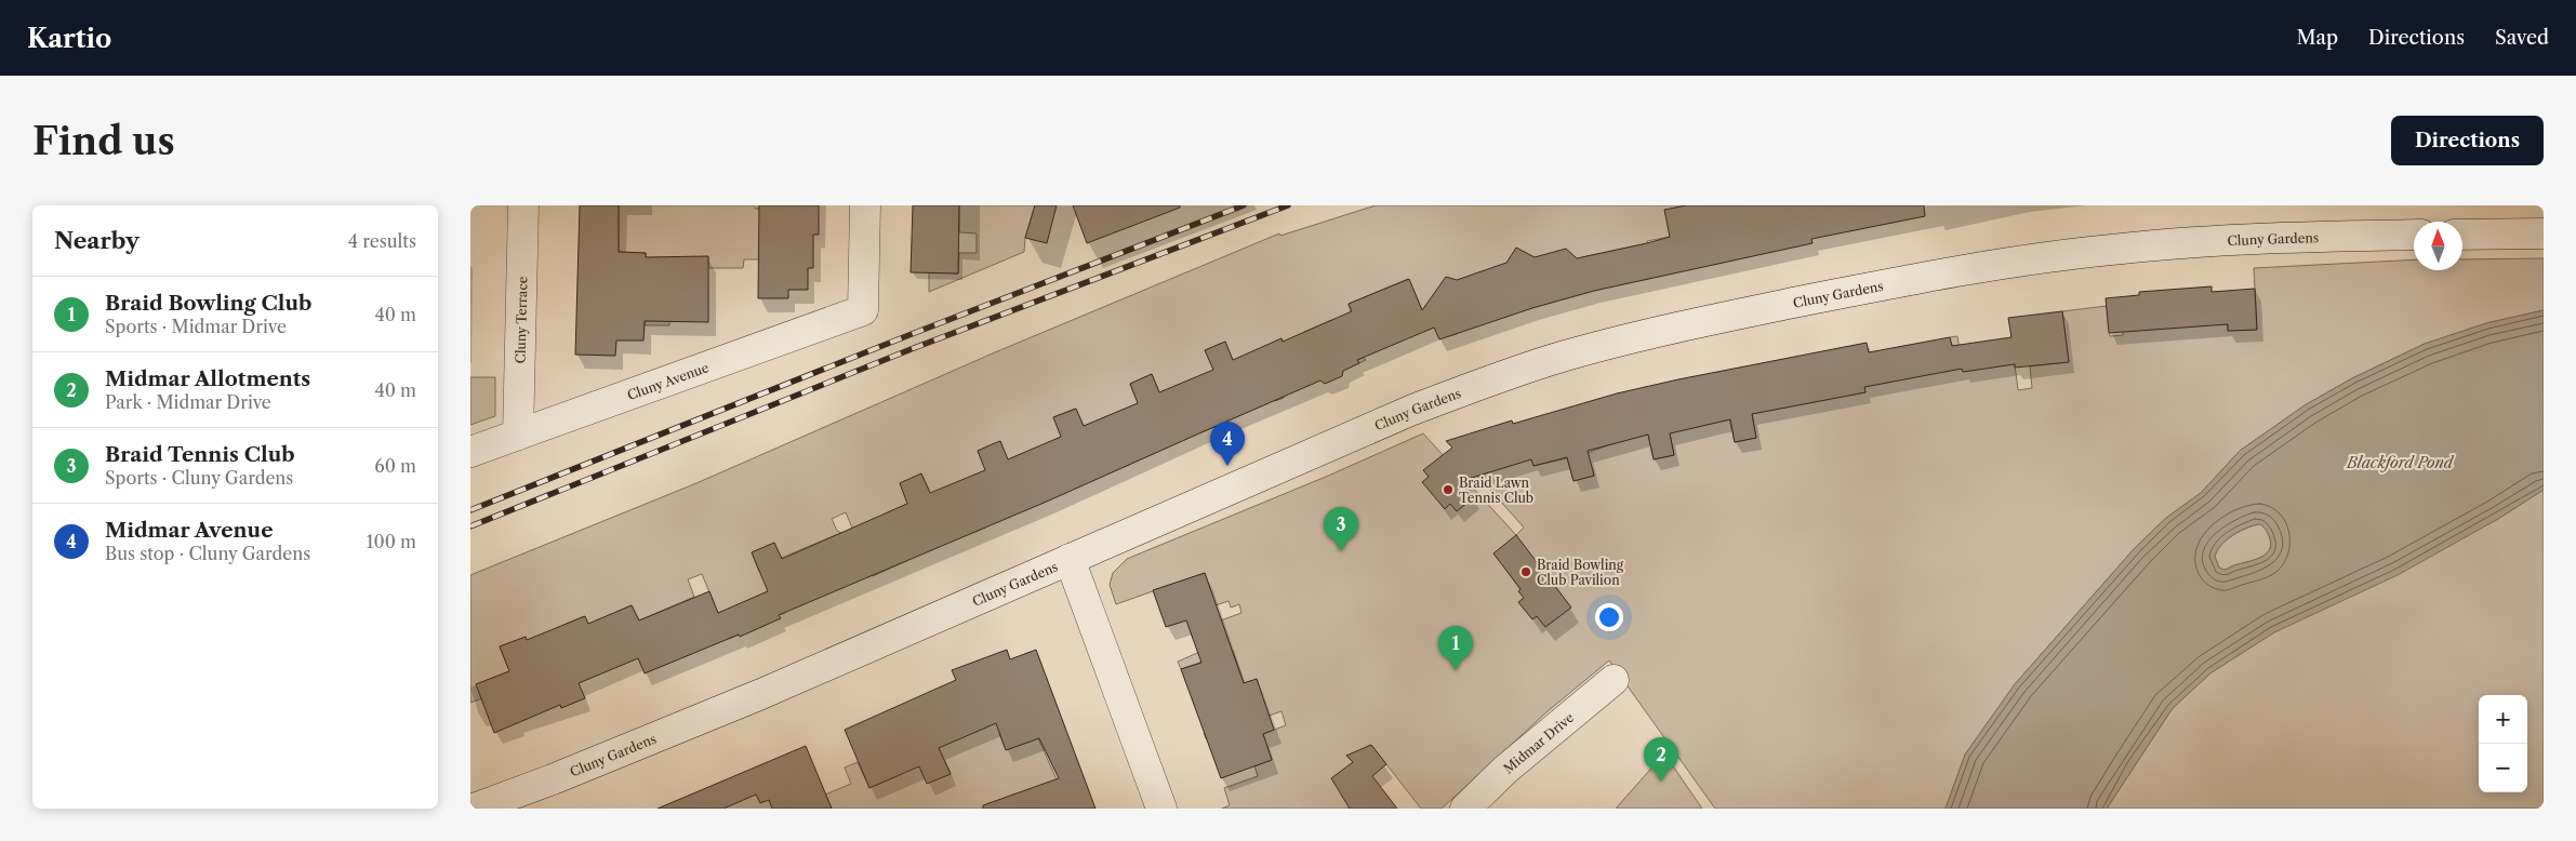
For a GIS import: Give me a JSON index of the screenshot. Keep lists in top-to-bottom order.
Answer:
{
  "streets": {
    "street": [
      "Cluny Gardens",
      "Cluny Terrace",
      "Cluny Avenue",
      "Midmar Drive"
    ]
  },
  "crossings": [
    ["Cluny Terrace", "Cluny Avenue"]
  ],
  "water": ["Blackford Pond"],
  "places": ["Braid Lawn Tennis Club", "Braid Bowling Club Pavilion"],
  "north": "top",
  "page": {
    "header": "Kartio",
    "nav": ["Map", "Directions", "Saved"],
    "buttons": "Directions",
    "title": "Find us",
    "heading": ["Nearby", "4 results"],
    "list": [
      {
        "mark": "1",
        "name": "Braid Bowling Club",
        "note": "Sports · Midmar Drive",
        "value": "40 m"
      },
      {
        "mark": "2",
        "name": "Midmar Allotments",
        "note": "Park · Midmar Drive",
        "value": "40 m"
      },
      {
        "mark": "3",
        "name": "Braid Tennis Club",
        "note": "Sports · Cluny Gardens",
        "value": "60 m"
      },
      {
        "mark": "4",
        "name": "Midmar Avenue",
        "note": "Bus stop · Cluny Gardens",
        "value": "100 m"
      }
    ],
    "pins": [
      "4",
      "3",
      "1",
      "2"
    ],
    "map_buttons": ["+", "−"]
  }
}
